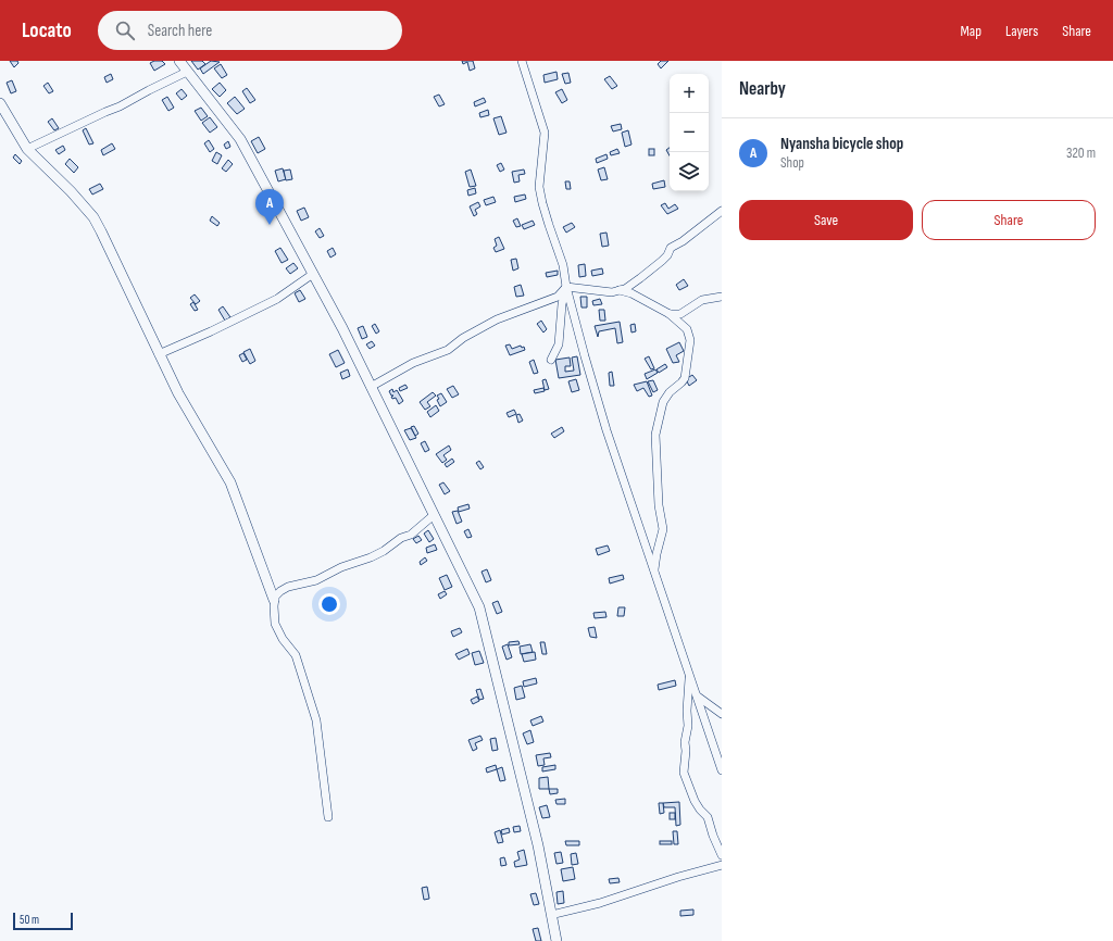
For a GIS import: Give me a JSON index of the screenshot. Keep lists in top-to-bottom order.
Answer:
{
  "scale_bar": "50 m",
  "page": {
    "header": "Locato",
    "search": "Search here",
    "nav": ["Map", "Layers", "Share"],
    "heading": "Nearby",
    "map_buttons": ["+", "−"],
    "list": [
      {
        "mark": "A",
        "name": "Nyansha bicycle shop",
        "note": "Shop",
        "value": "320 m"
      }
    ],
    "buttons": ["Save", "Share"],
    "pins": "A",
    "scale": "50 m"
  }
}
